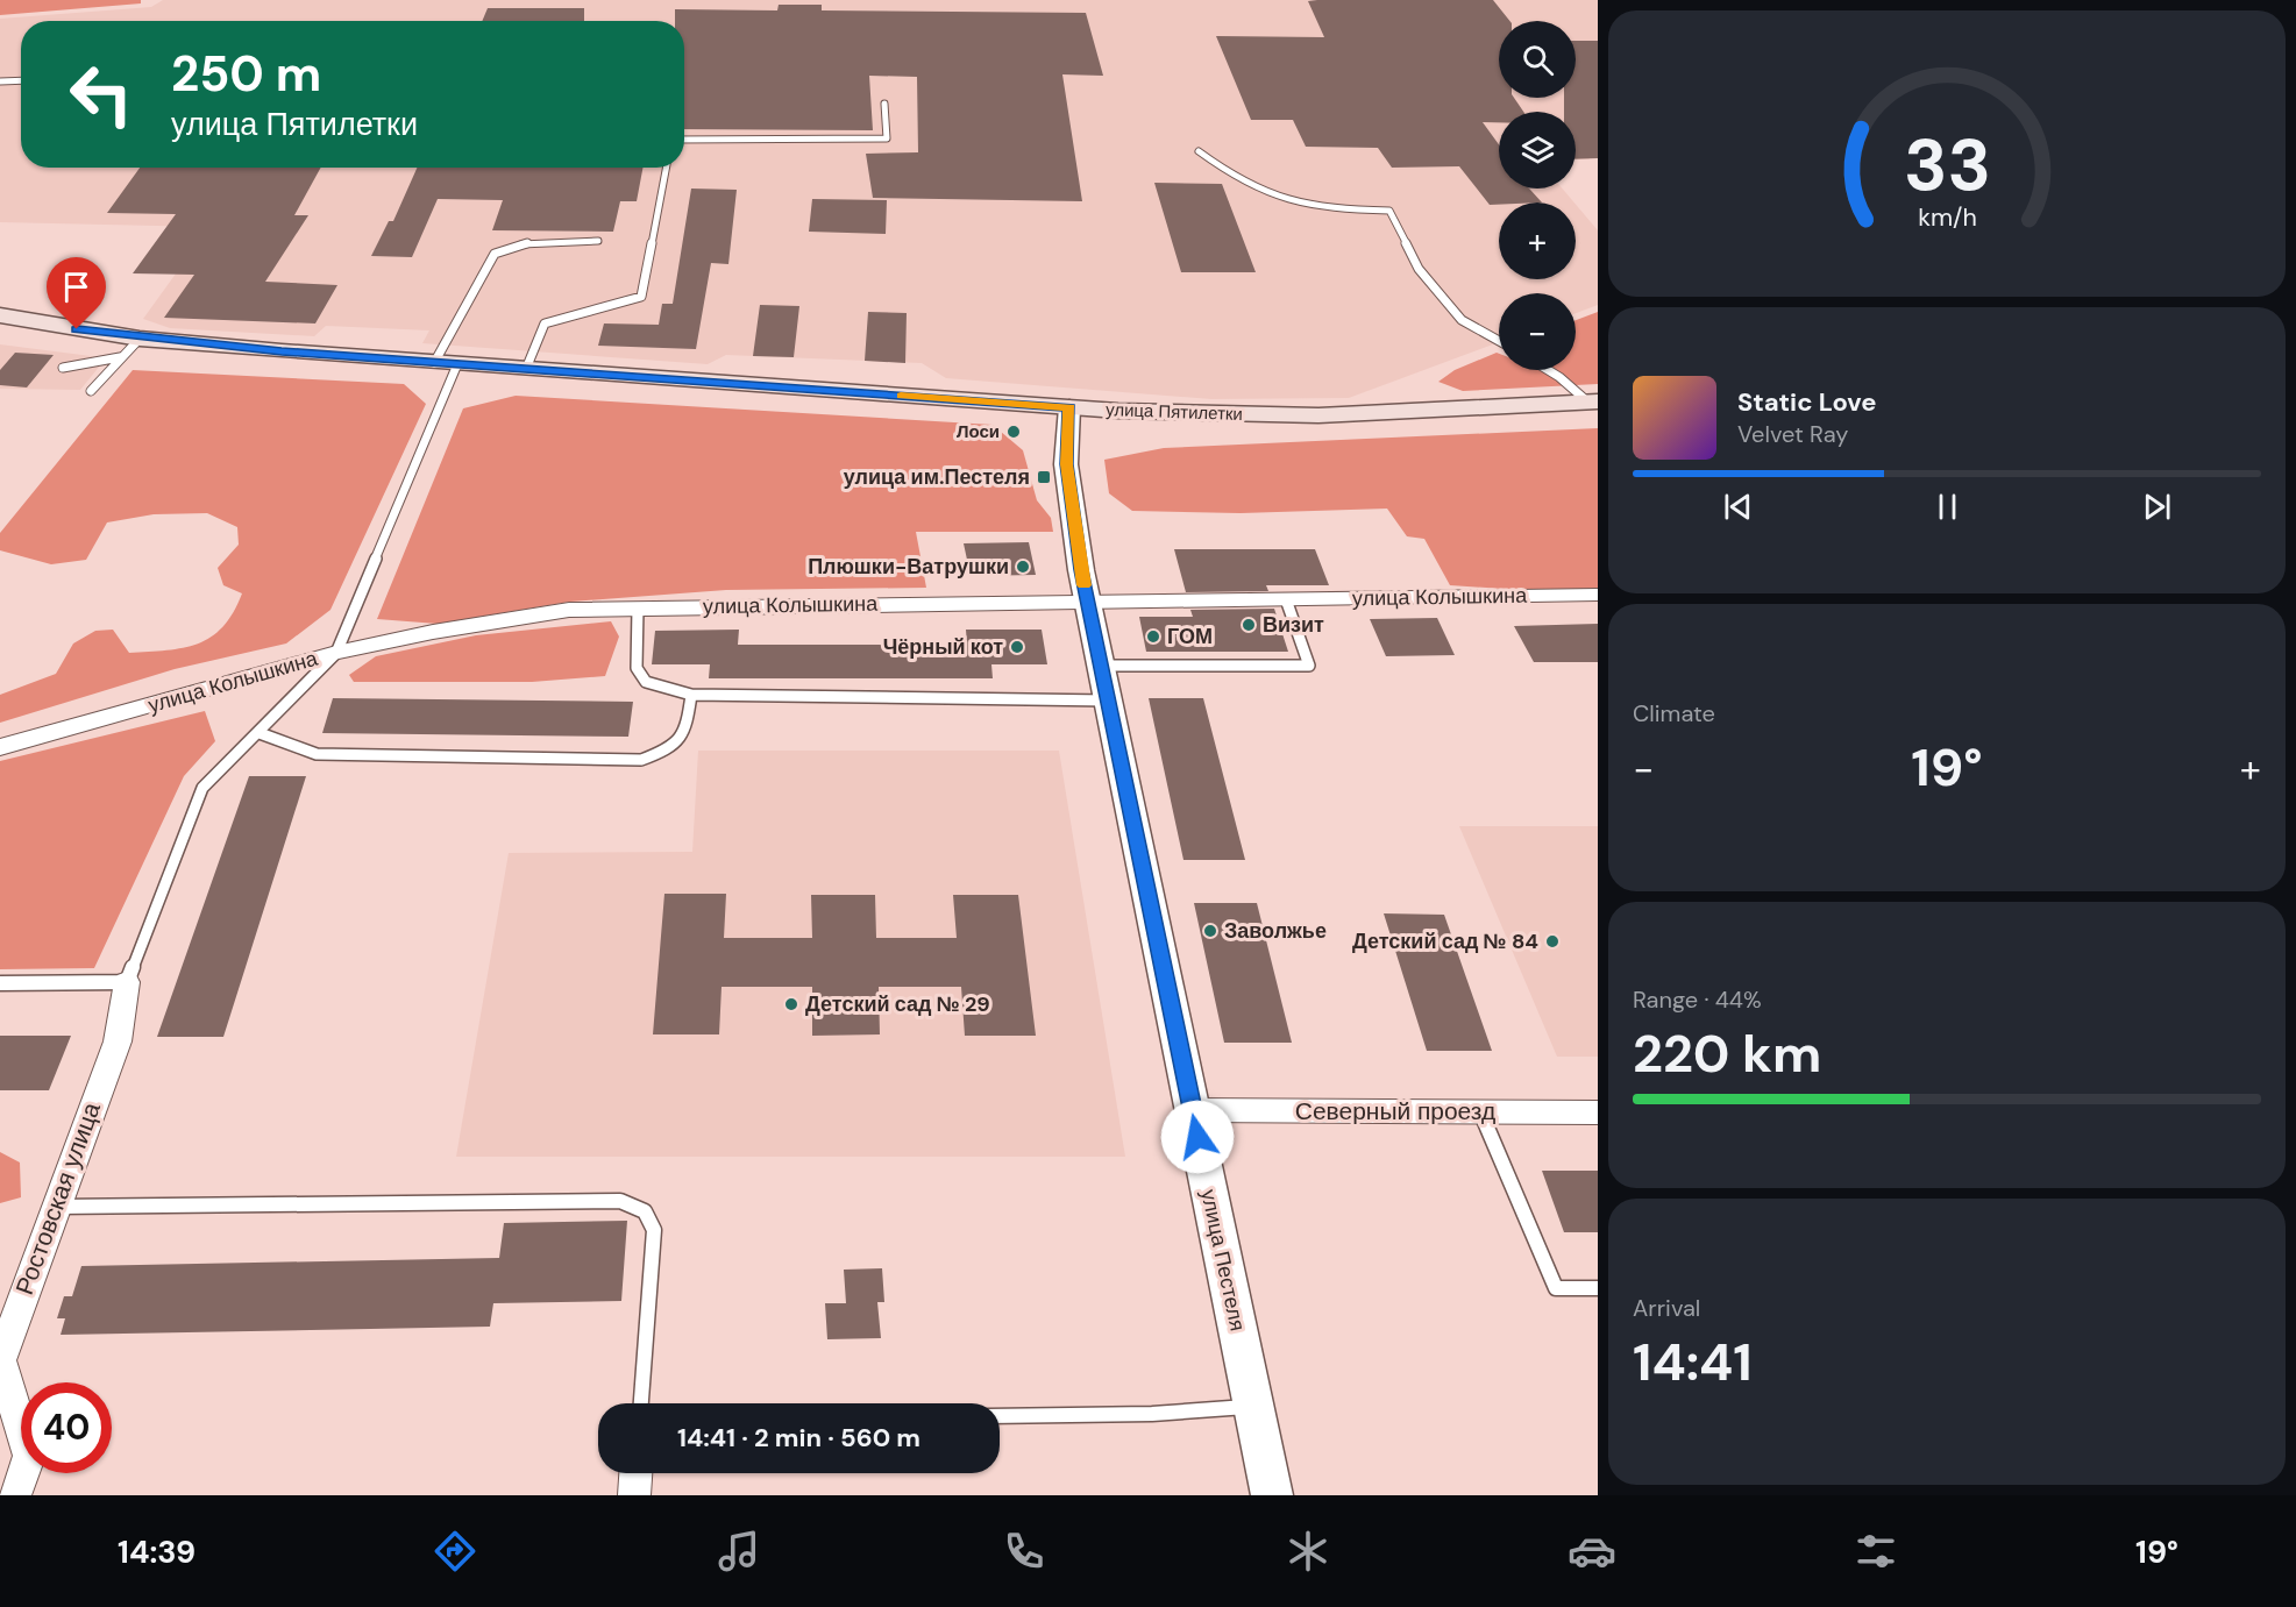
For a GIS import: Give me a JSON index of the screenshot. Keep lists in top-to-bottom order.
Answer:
{
  "streets": {
    "main road": ["улица Пятилетки"],
    "street": [
      "улица Колышкина",
      "Северный проезд",
      "Ростовская улица",
      "улица Пестеля"
    ]
  },
  "crossings": [
    ["улица Пятилетки", "улица Пестеля"],
    ["улица Колышкина", "улица Пестеля"],
    ["Северный проезд", "улица Пестеля"]
  ],
  "places": {
    "other": [
      "Лоси",
      "Плюшки-Ватрушки",
      "Визит",
      "ГОМ",
      "Чёрный кот",
      "Заволжье",
      "Детский сад № 84",
      "Детский сад № 29"
    ],
    "transit": ["улица им.Пестеля"]
  },
  "page": {
    "map_buttons": ["+", "−"],
    "turn": ["250 m", "улица Пятилетки"],
    "song": ["Static Love", "Velvet Ray"],
    "tile": [
      "Climate",
      ["Range · 44%", "220 km"],
      ["Arrival", "14:41"]
    ],
    "heat": ["−", "19°", "+"],
    "limit": "40",
    "trip": "14:41 · 2 min · 560 m",
    "tabs": ["14:39", "19°"],
    "gauge": ["33", "km/h"]
  }
}
